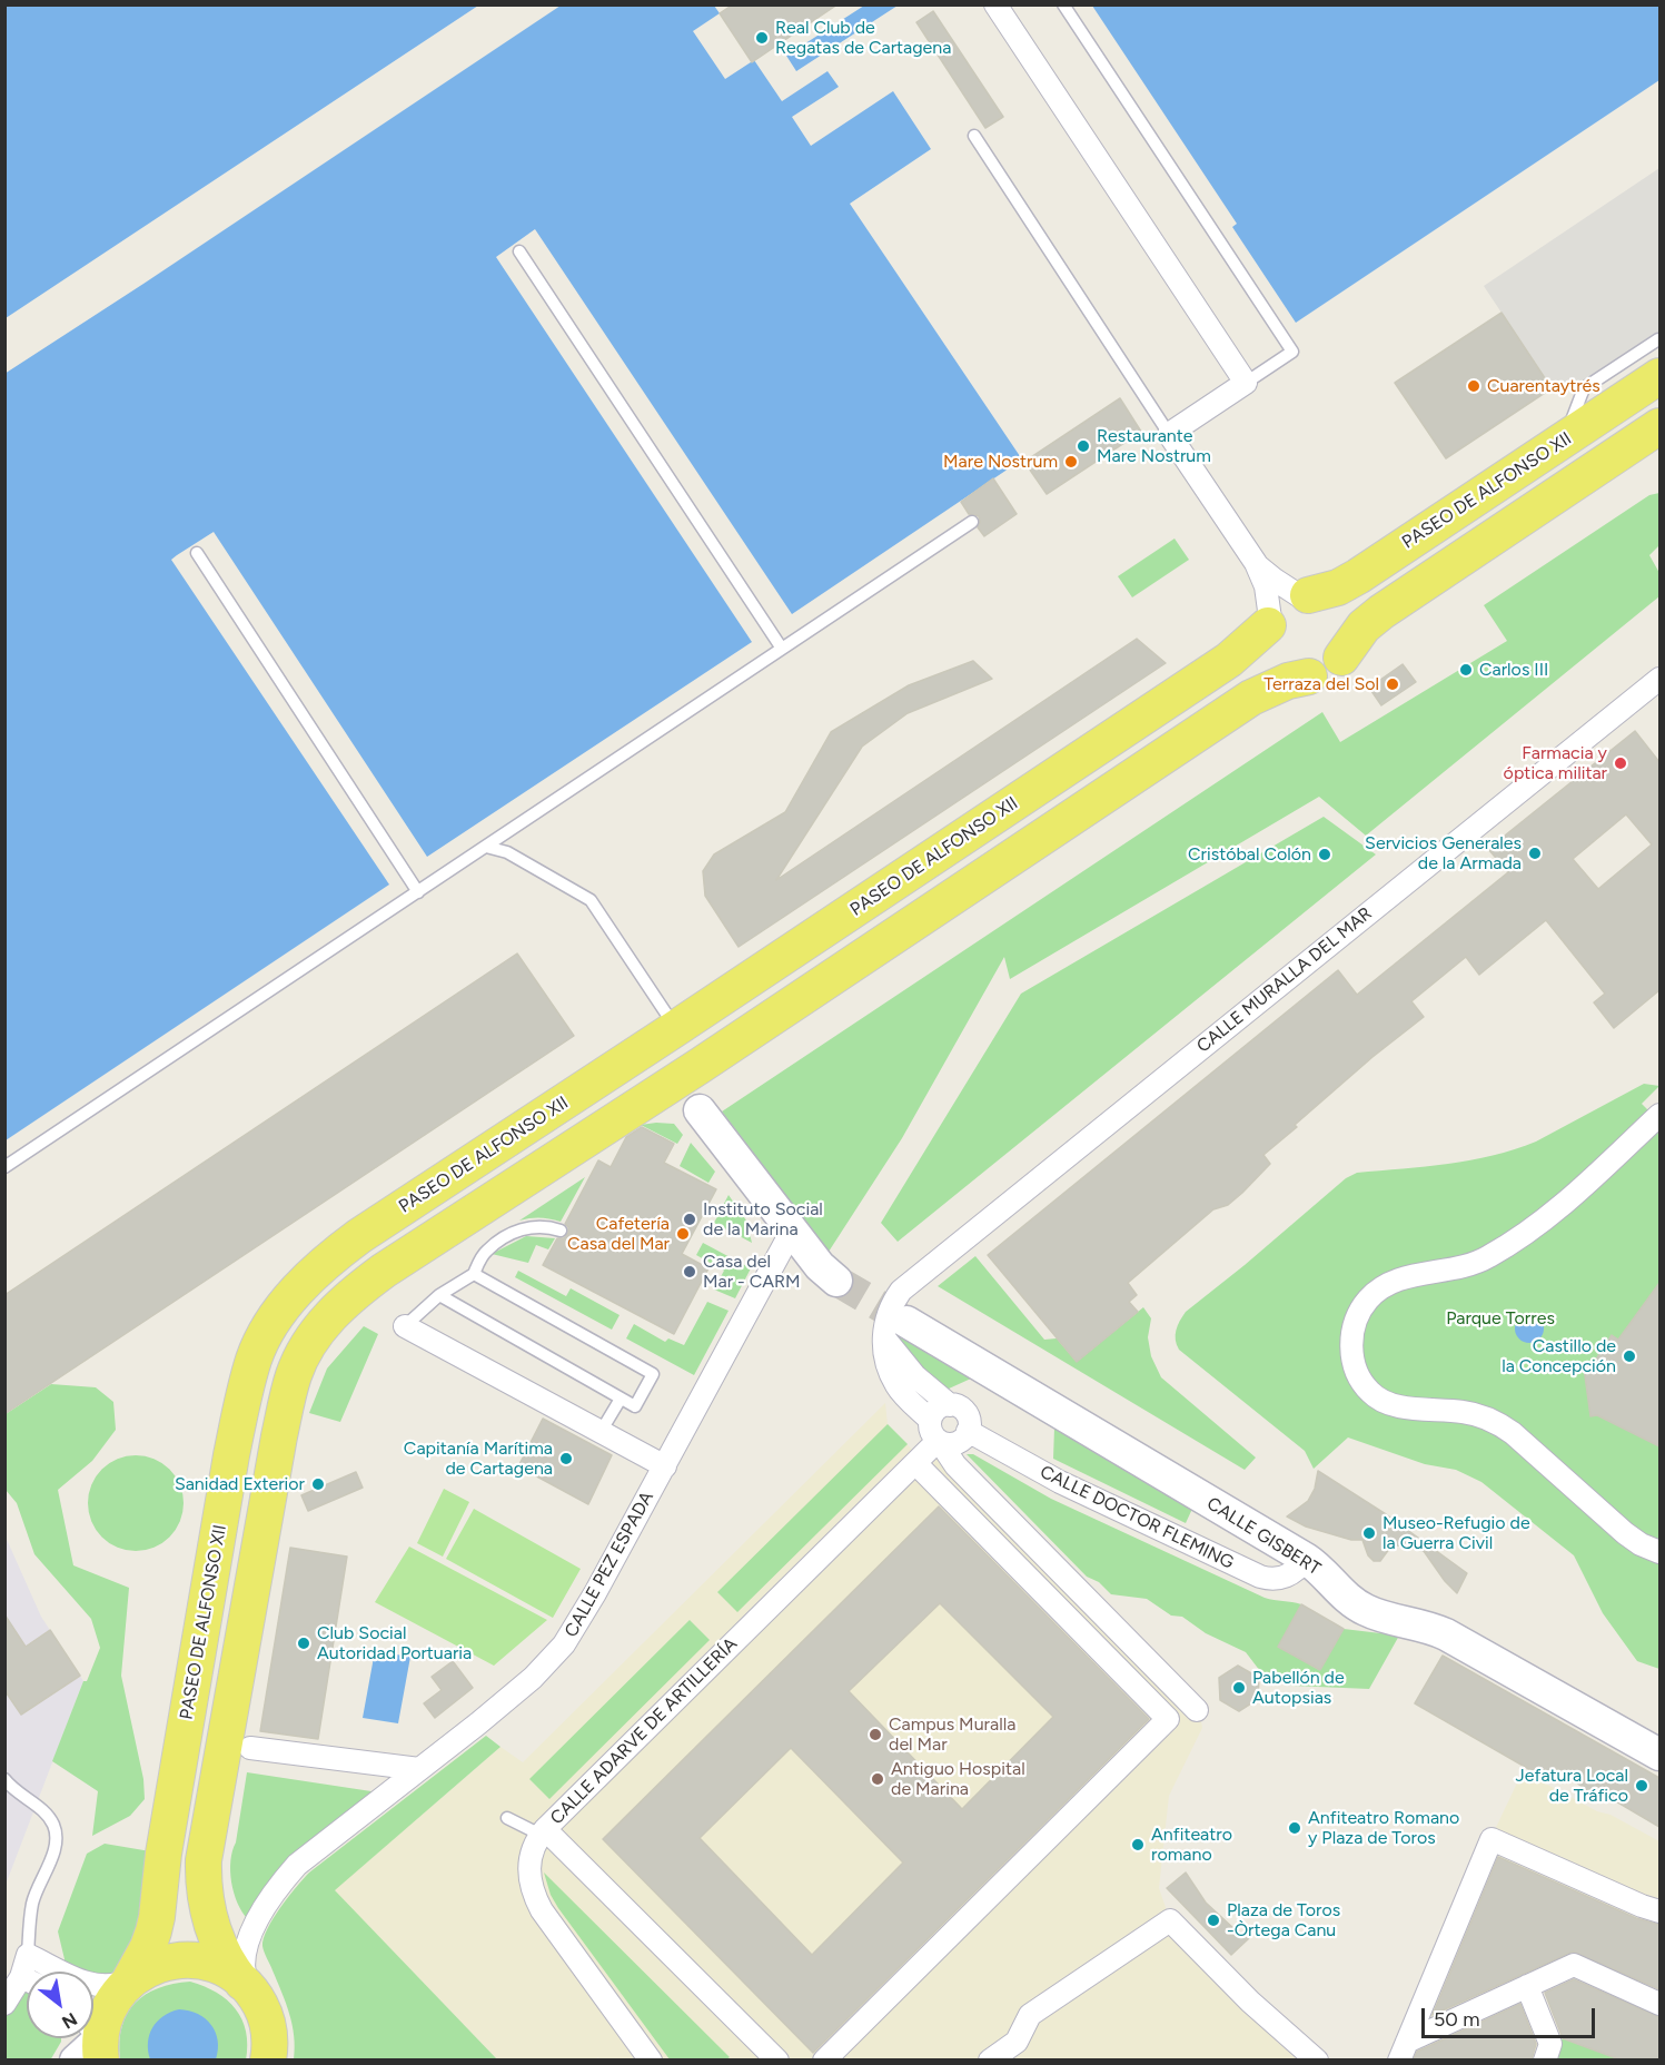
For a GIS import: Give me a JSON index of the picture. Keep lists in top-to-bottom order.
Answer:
{
  "streets": {
    "main road": ["PASEO DE ALFONSO XII"],
    "street": [
      "CALLE MURALLA DEL MAR",
      "CALLE DOCTOR FLEMING",
      "CALLE GISBERT",
      "CALLE PEZ ESPADA",
      "CALLE ADARVE DE ARTILLERÍA"
    ]
  },
  "crossings": [
    ["CALLE MURALLA DEL MAR", "CALLE GISBERT"],
    ["CALLE DOCTOR FLEMING", "CALLE GISBERT"],
    ["CALLE DOCTOR FLEMING", "CALLE ADARVE DE ARTILLERÍA"]
  ],
  "parks": ["Parque Torres"],
  "places": [
    "Real Club de Regatas de Cartagena",
    "Cuarentaytrés",
    "Restaurante Mare Nostrum",
    "Mare Nostrum",
    "Carlos III",
    "Terraza del Sol",
    "Farmacia y óptica militar",
    "Servicios Generales de la Armada",
    "Cristóbal Colón",
    "Instituto Social de la Marina",
    "Cafetería Casa del Mar",
    "Casa del Mar - CARM",
    "Castillo de la Concepción",
    "Capitanía Marítima de Cartagena",
    "Sanidad Exterior",
    "Museo-Refugio de la Guerra Civil",
    "Club Social Autoridad Portuaria",
    "Pabellón de Autopsias",
    "Campus Muralla del Mar",
    "Antiguo Hospital de Marina",
    "Jefatura Local de Tráfico",
    "Anfiteatro Romano y Plaza de Toros",
    "Anfiteatro romano",
    "Plaza de Toros -Òrtega Canu"
  ],
  "scale_bar": "50 m",
  "north": "bottom right"
}
